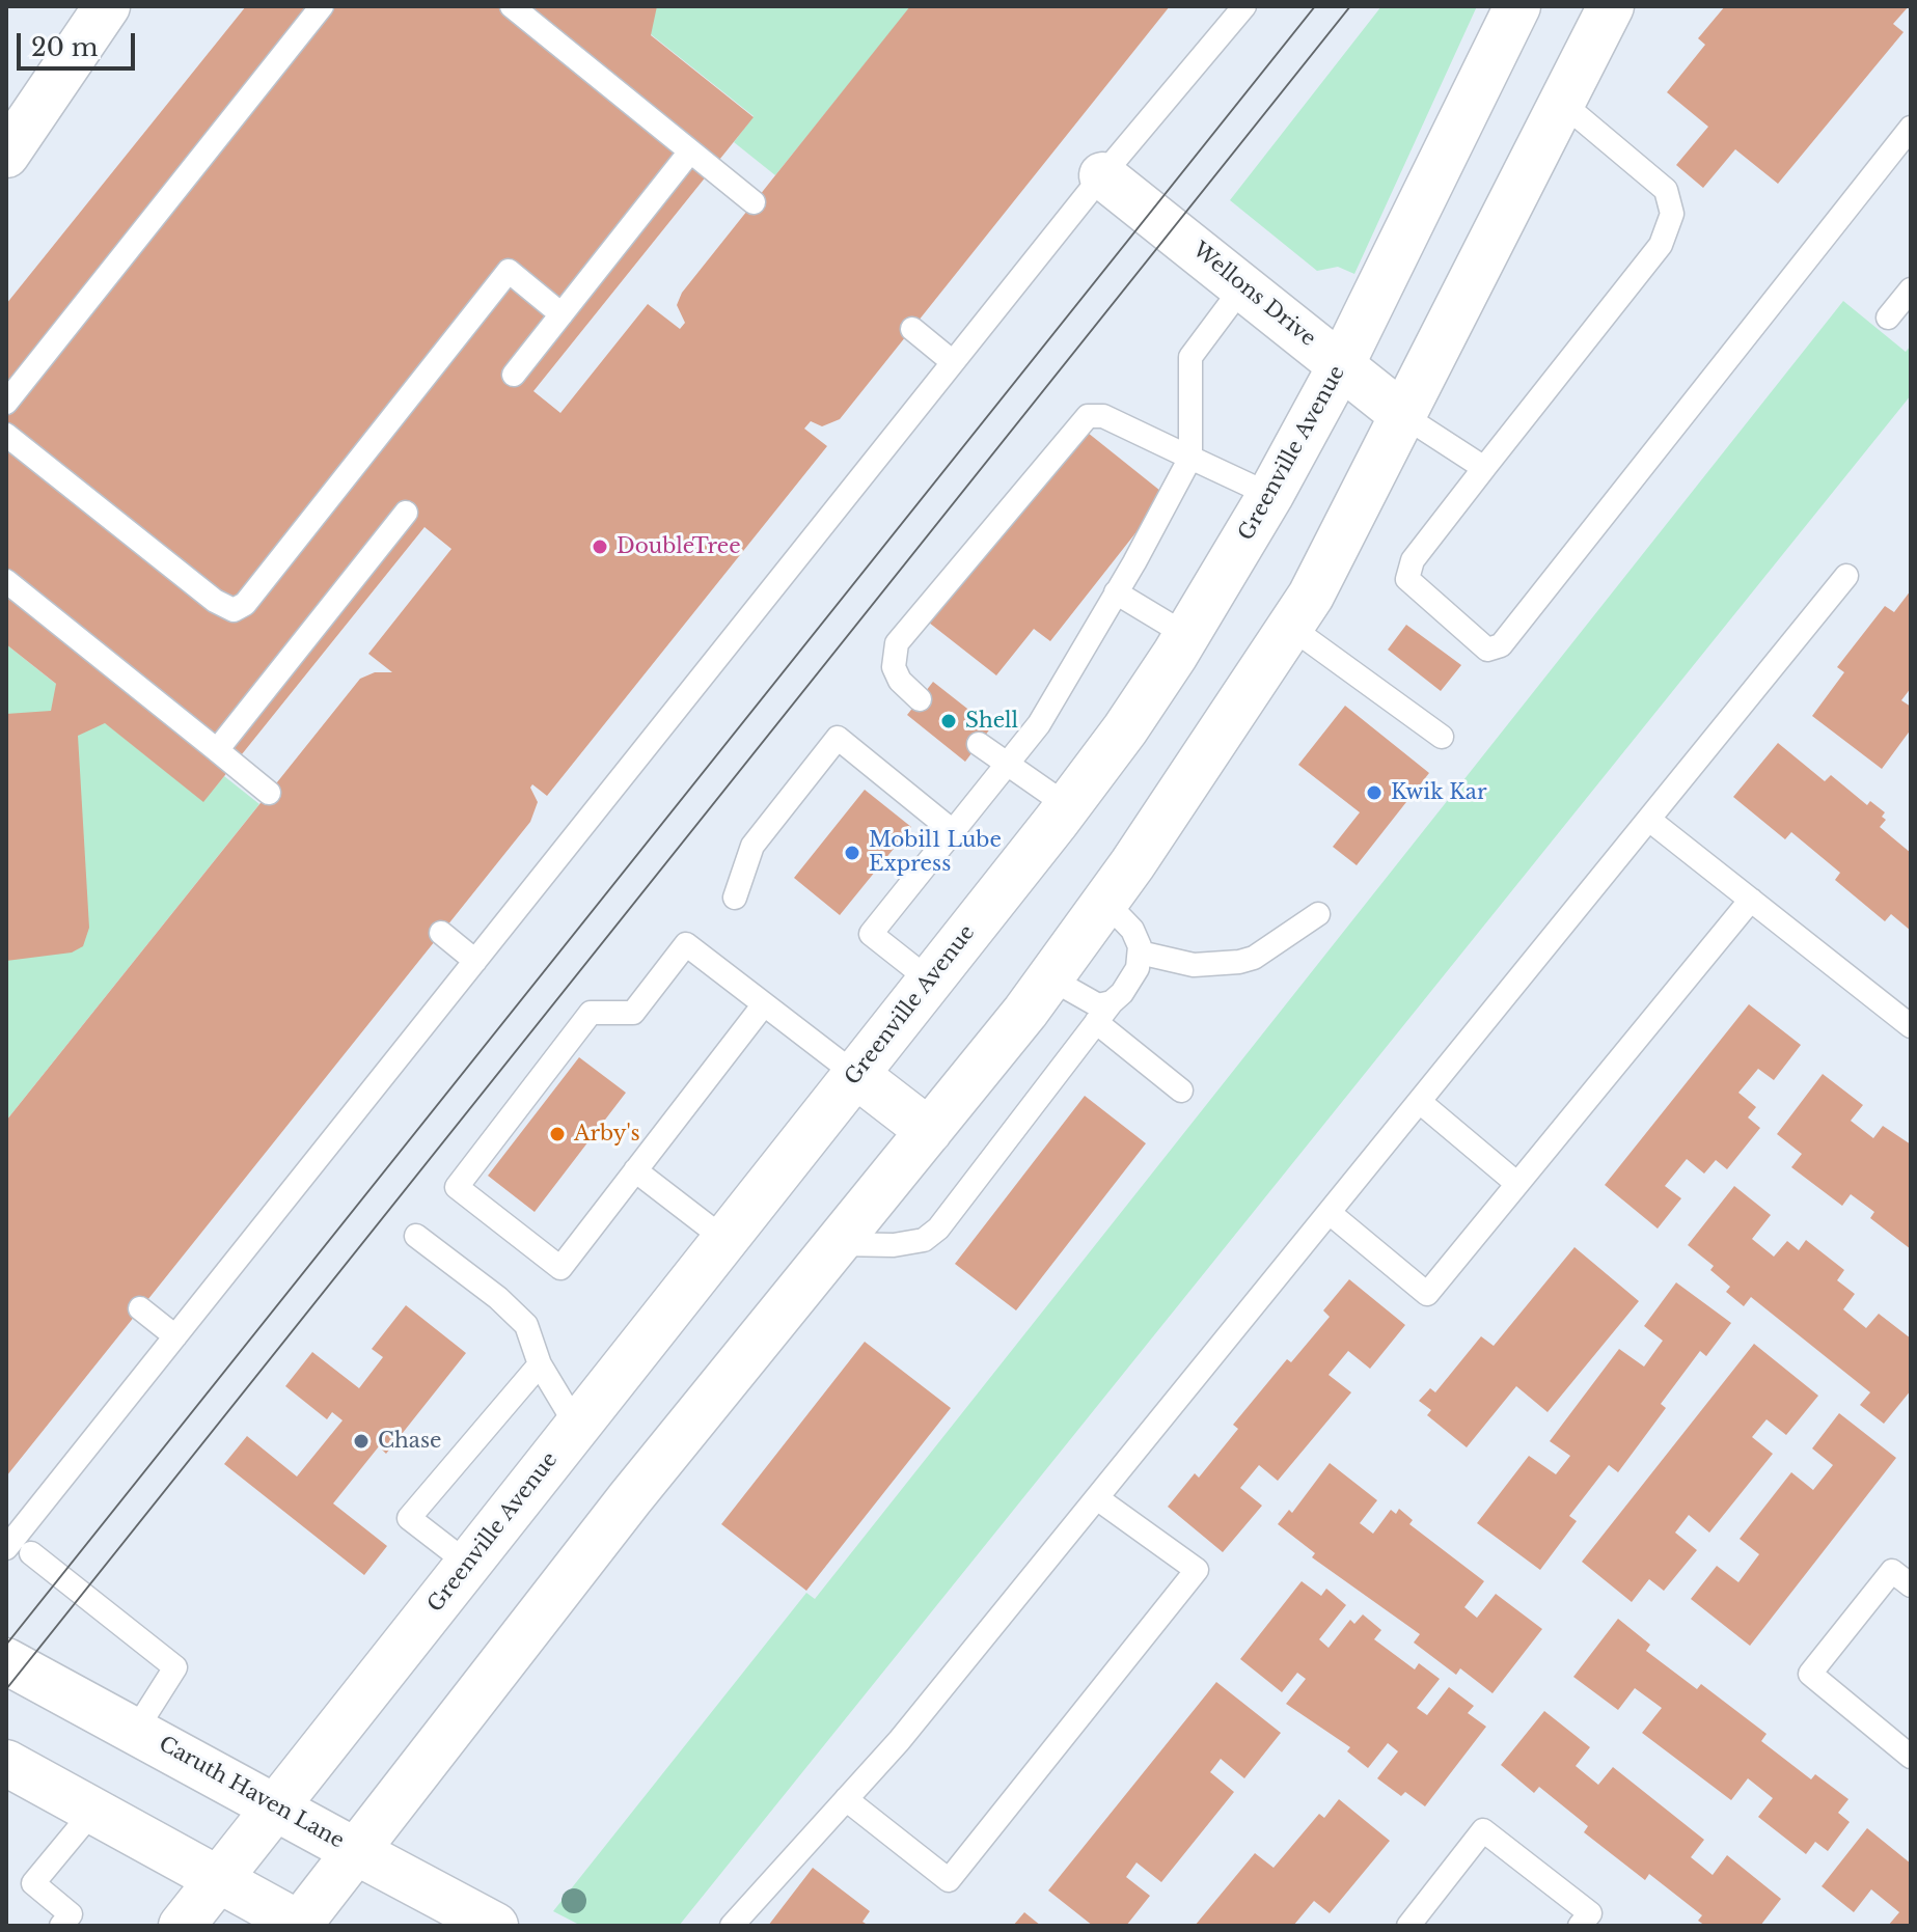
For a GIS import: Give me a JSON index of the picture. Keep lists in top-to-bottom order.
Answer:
{
  "streets": {
    "main road": ["Wellons Drive", "Greenville Avenue", "Caruth Haven Lane"]
  },
  "crossings": [
    ["Wellons Drive", "Greenville Avenue"],
    ["Greenville Avenue", "Caruth Haven Lane"]
  ],
  "places": [
    "DoubleTree",
    "Shell",
    "Kwik Kar",
    "Mobil1 Lube Express",
    "Arby's",
    "Chase"
  ],
  "scale_bar": "20 m"
}
